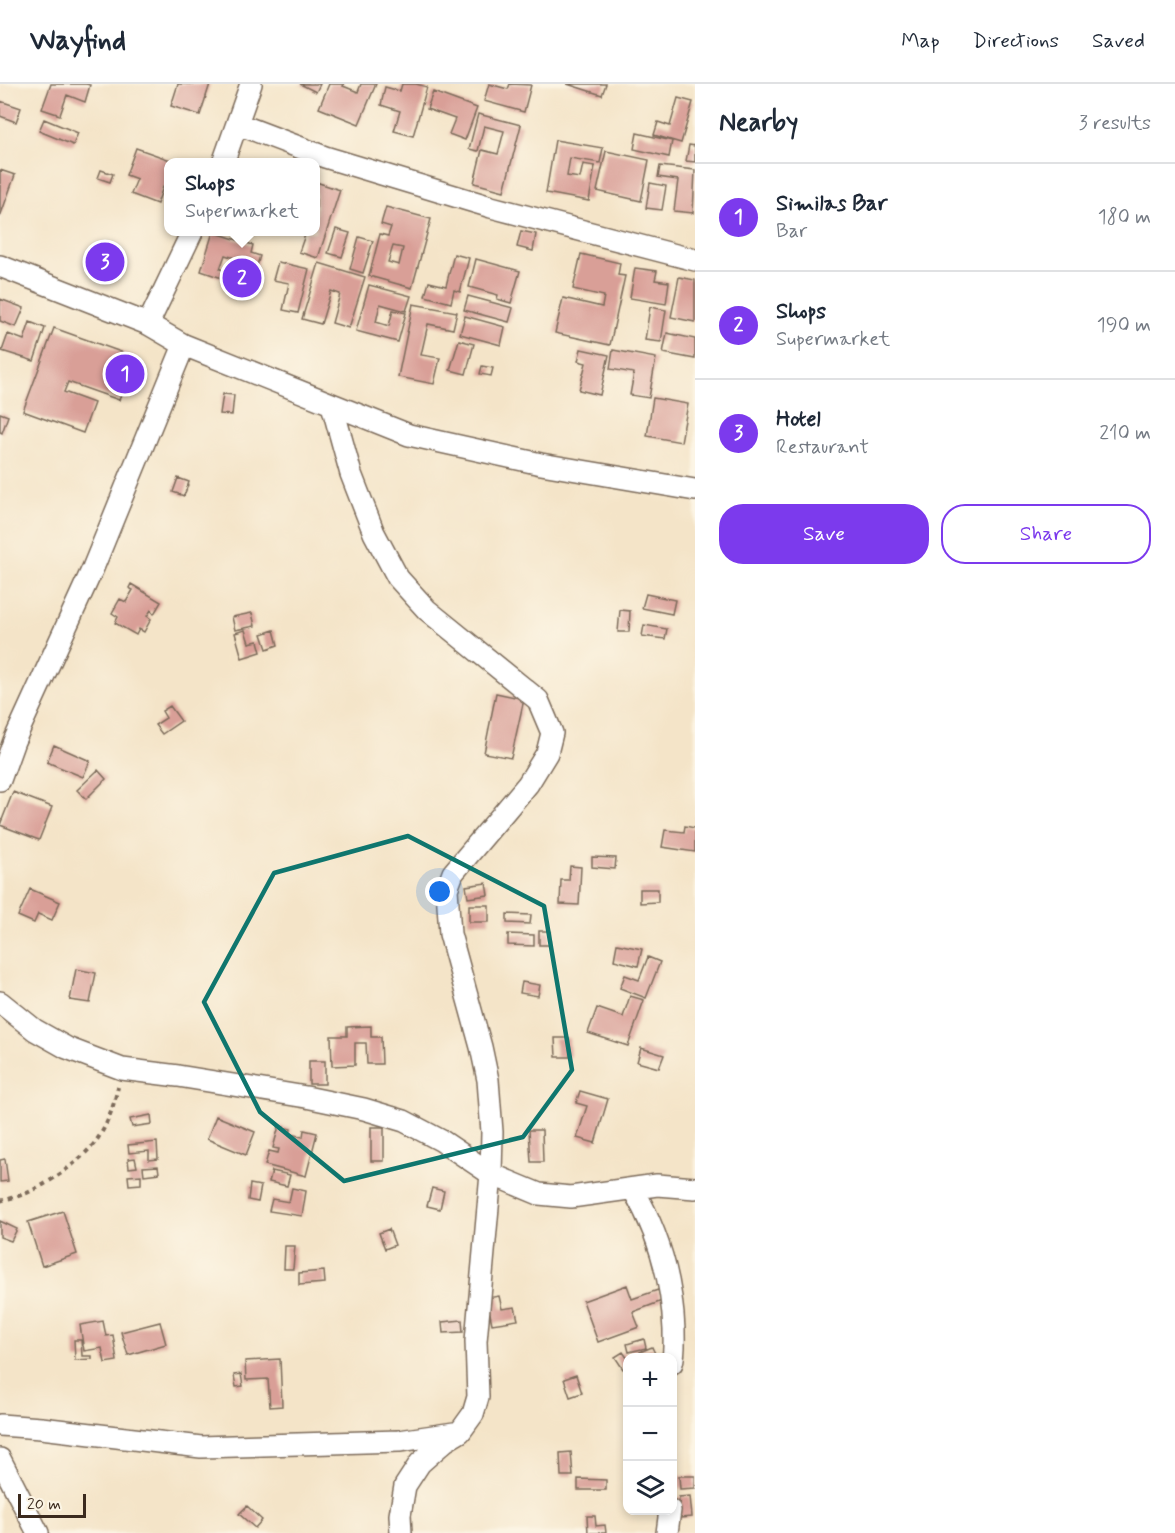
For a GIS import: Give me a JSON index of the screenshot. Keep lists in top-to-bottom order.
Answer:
{
  "scale_bar": "20 m",
  "page": {
    "header": "Wayfind",
    "nav": ["Map", "Directions", "Saved"],
    "heading": ["Nearby", "3 results"],
    "popup": ["Shops", "Supermarket"],
    "list": [
      {
        "mark": "1",
        "name": "Similas Bar",
        "note": "Bar",
        "value": "180 m"
      },
      {
        "mark": "2",
        "name": "Shops",
        "note": "Supermarket",
        "value": "190 m"
      },
      {
        "mark": "3",
        "name": "Hotel",
        "note": "Restaurant",
        "value": "210 m"
      }
    ],
    "pins": ["3", "2", "1"],
    "buttons": ["Save", "Share"],
    "map_buttons": ["+", "−"],
    "scale": "20 m"
  }
}
